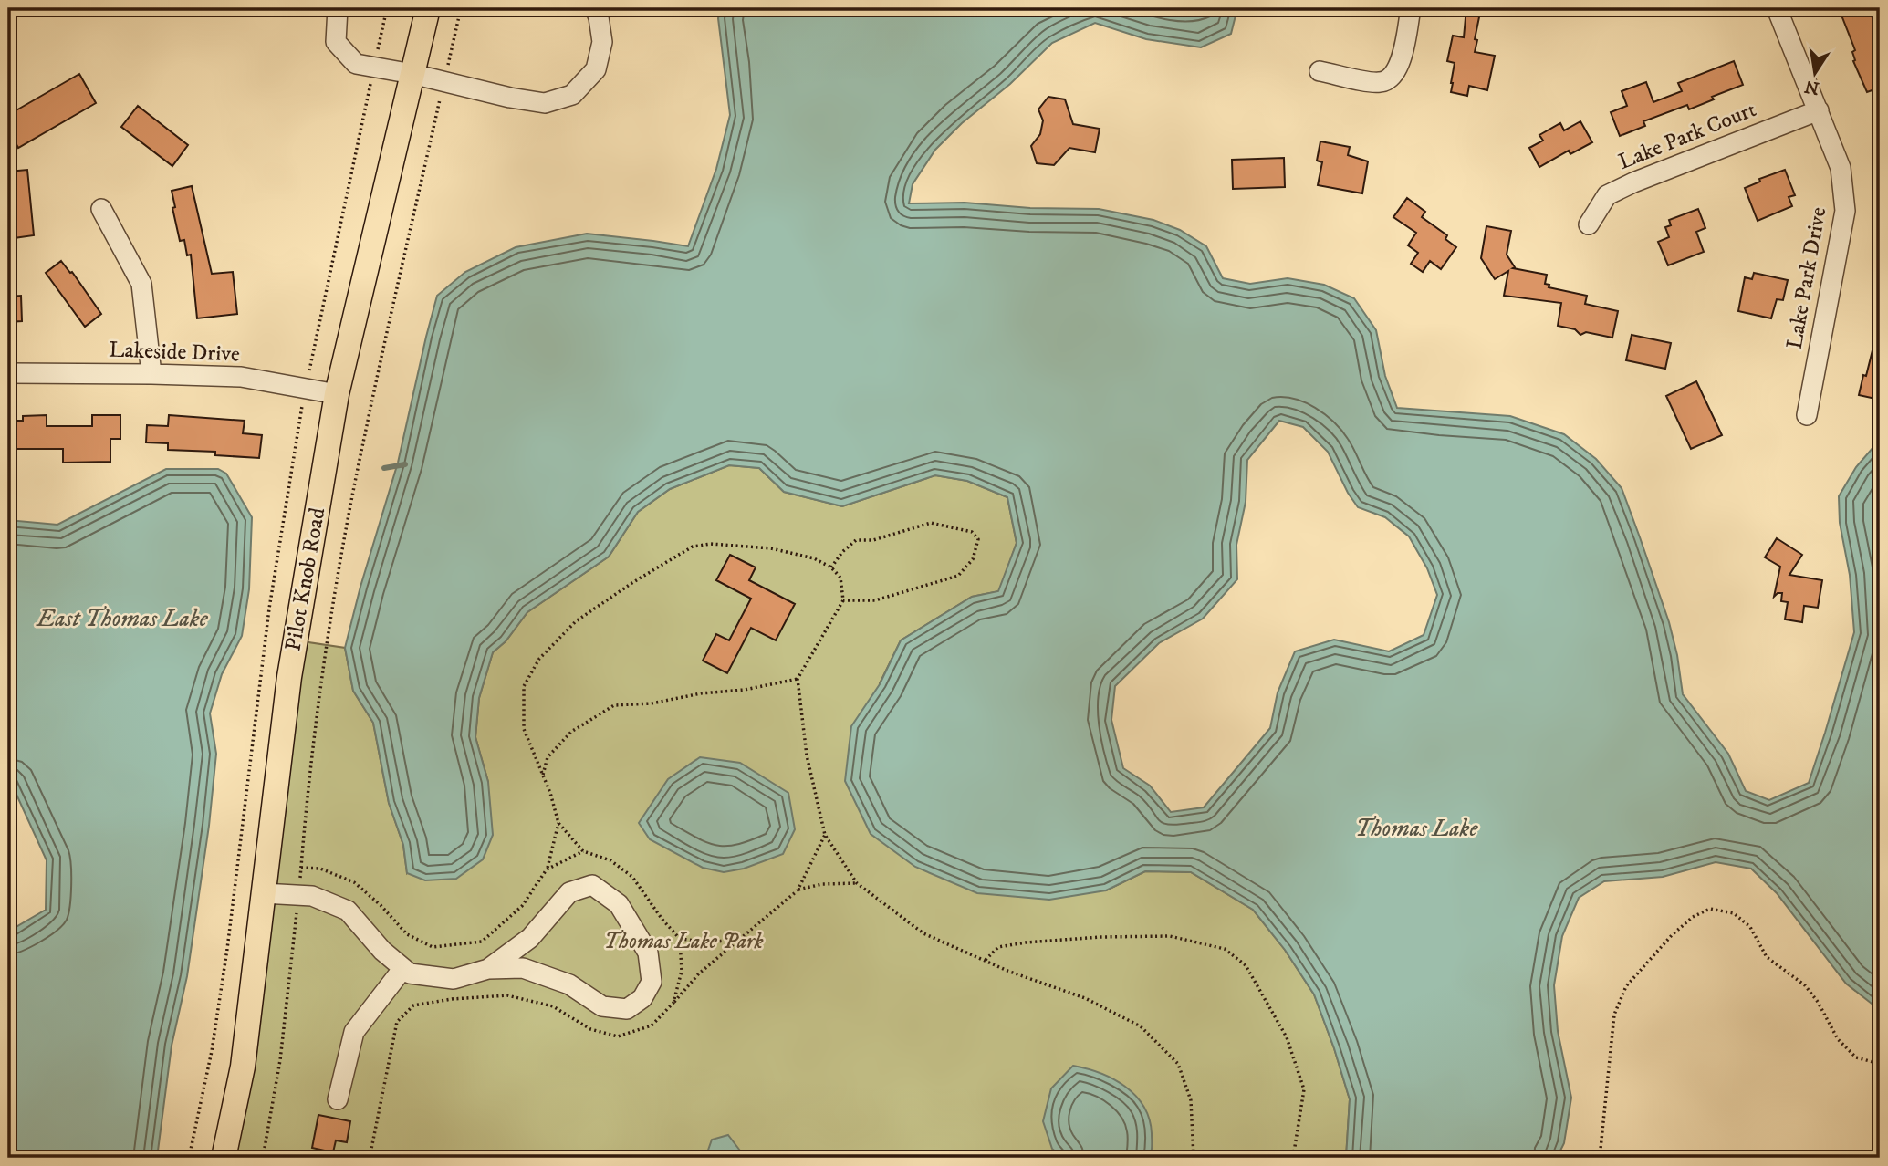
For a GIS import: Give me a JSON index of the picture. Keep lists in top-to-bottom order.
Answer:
{
  "streets": {
    "main road": ["Pilot Knob Road"],
    "street": ["Lake Park Court", "Lake Park Drive", "Lakeside Drive"]
  },
  "crossings": [
    ["Lake Park Court", "Lake Park Drive"],
    ["Lakeside Drive", "Pilot Knob Road"]
  ],
  "water": ["East Thomas Lake", "Thomas Lake"],
  "parks": ["Thomas Lake Park"],
  "north": "bottom"
}
